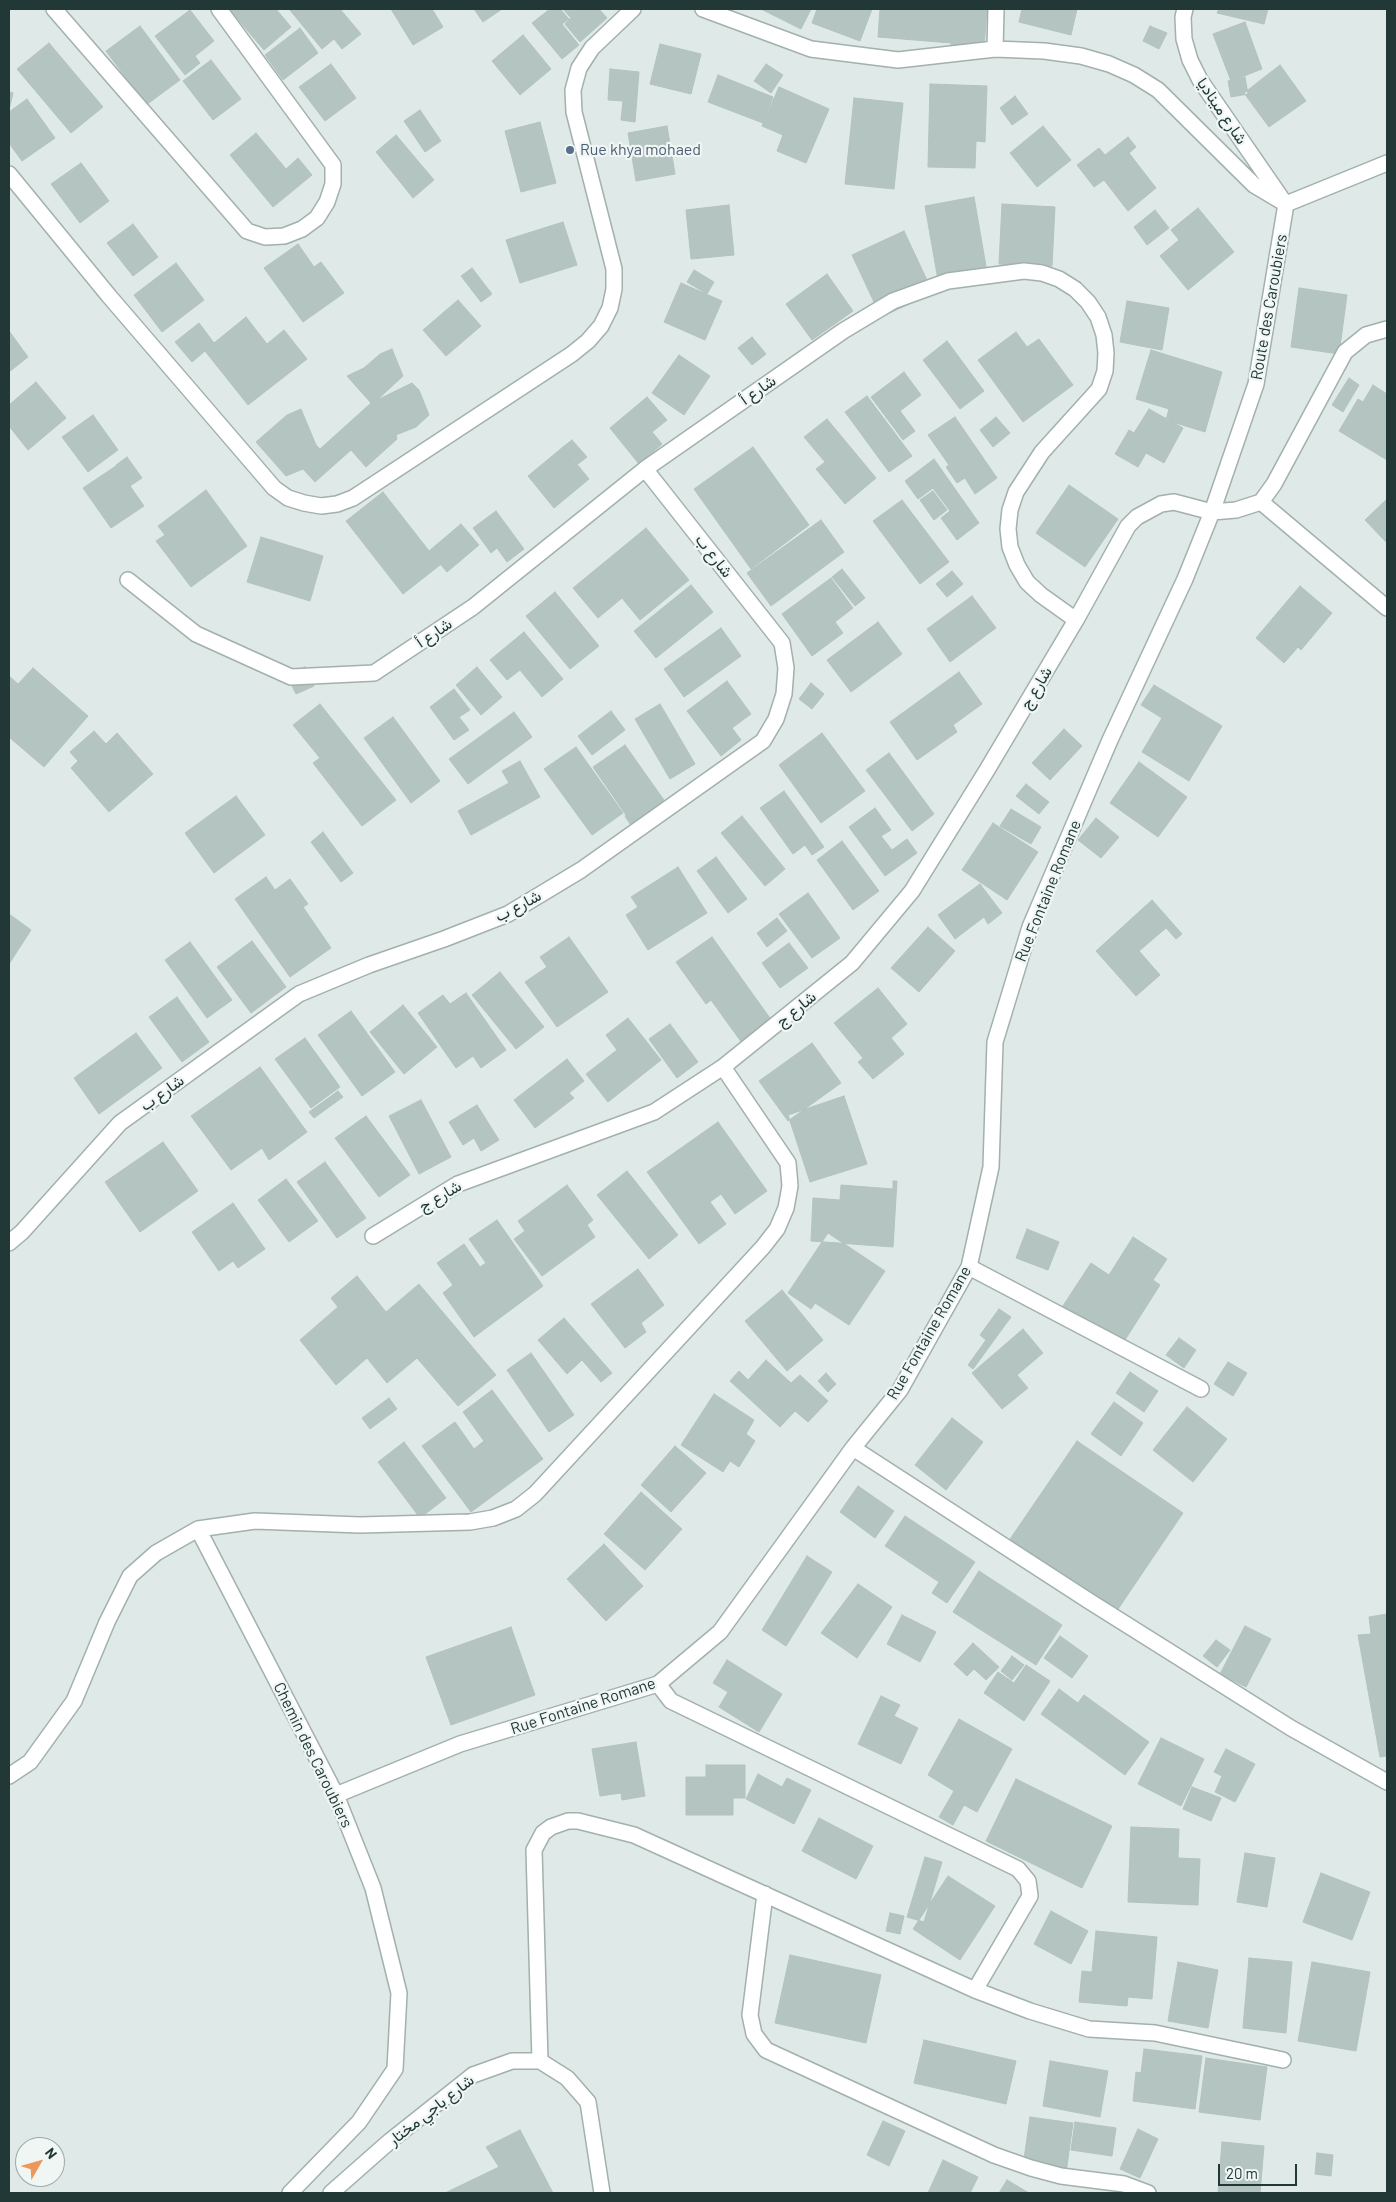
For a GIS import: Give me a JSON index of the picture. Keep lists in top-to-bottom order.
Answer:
{
  "streets": {
    "street": [
      "شارع ميناديا",
      "Route des Caroubiers",
      "شارع أ",
      "شارع ب",
      "شارع ج",
      "Rue Fontaine Romane",
      "Chemin des Caroubiers",
      "شارع باجي مختار"
    ]
  },
  "crossings": [
    ["شارع ميناديا", "Route des Caroubiers"],
    ["Route des Caroubiers", "شارع ج"],
    ["Route des Caroubiers", "Rue Fontaine Romane"],
    ["شارع أ", "شارع ب"],
    ["شارع أ", "شارع ج"],
    ["شارع ج", "Rue Fontaine Romane"],
    ["Rue Fontaine Romane", "Chemin des Caroubiers"]
  ],
  "places": ["Rue khya mohaed"],
  "scale_bar": "20 m",
  "north": "top right"
}
